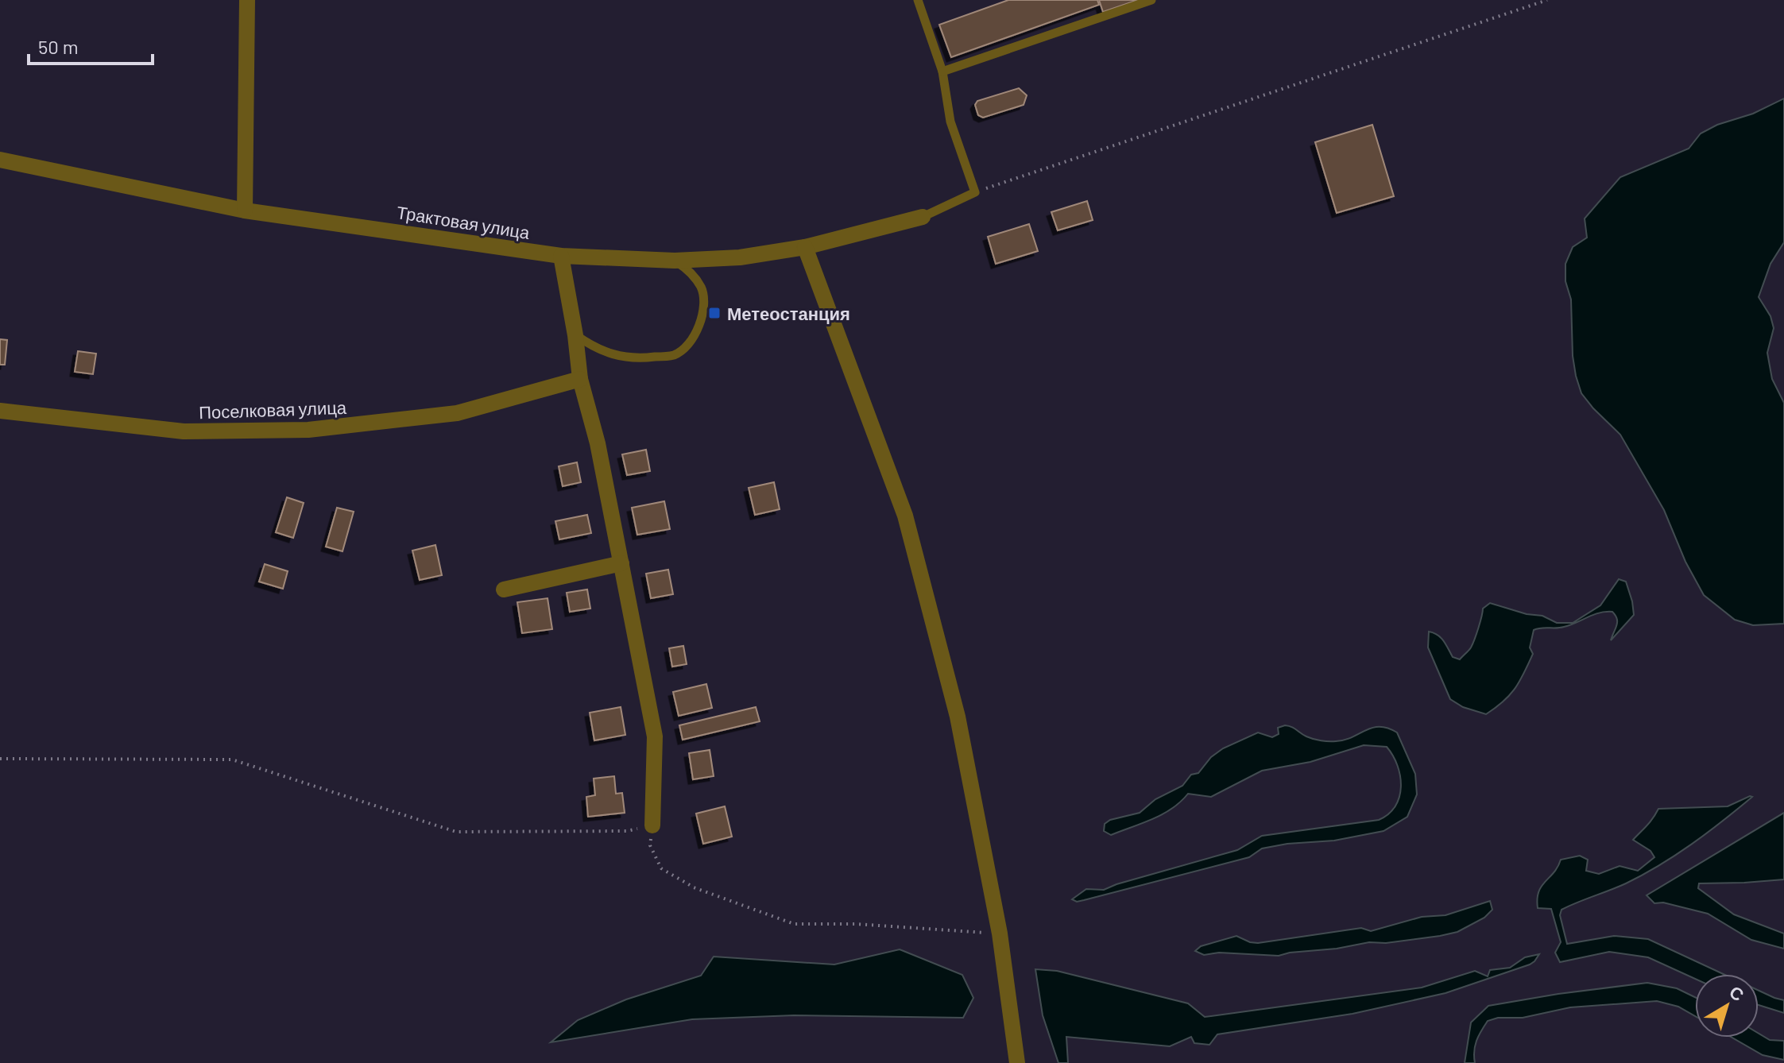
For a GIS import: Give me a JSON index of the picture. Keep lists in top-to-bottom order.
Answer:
{
  "streets": {
    "street": ["Трактовая улица", "Поселковая улица"]
  },
  "places": {
    "transit": ["Метеостанция"]
  },
  "scale_bar": "50 m",
  "north": "top right"
}
